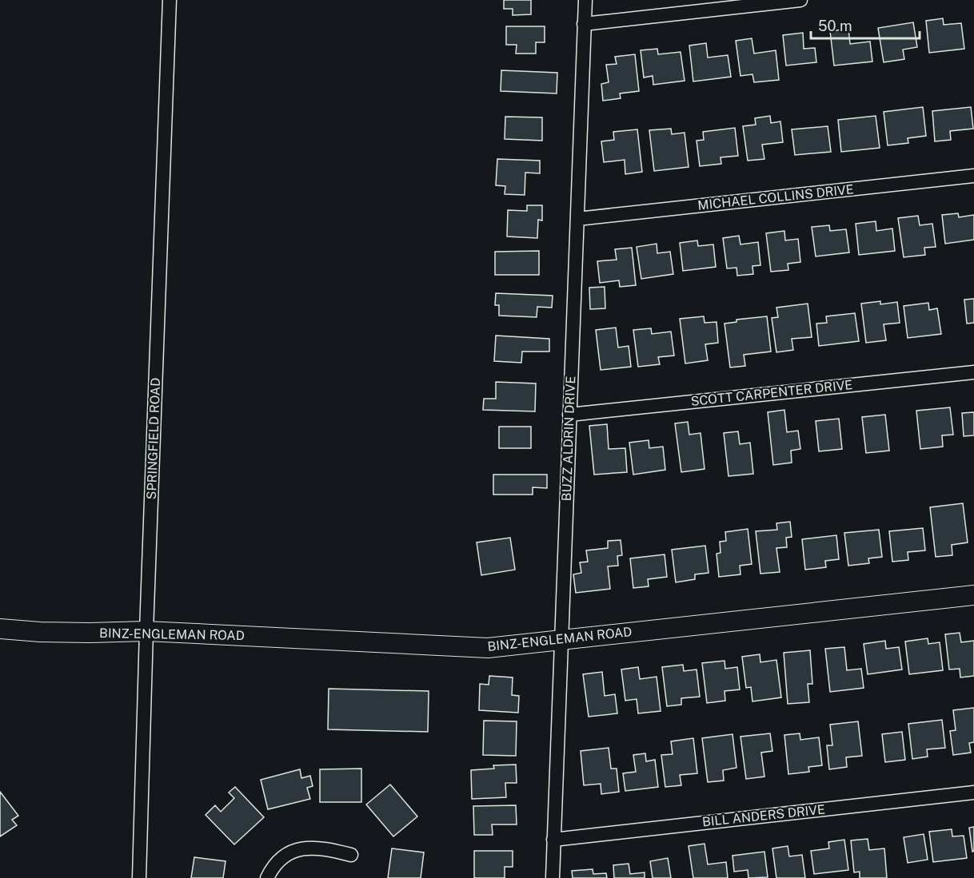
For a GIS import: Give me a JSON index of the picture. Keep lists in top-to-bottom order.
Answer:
{
  "streets": {
    "street": [
      "MICHAEL COLLINS DRIVE",
      "SCOTT CARPENTER DRIVE",
      "SPRINGFIELD ROAD",
      "BUZZ ALDRIN DRIVE",
      "BINZ-ENGLEMAN ROAD",
      "BILL ANDERS DRIVE"
    ]
  },
  "crossings": [
    ["MICHAEL COLLINS DRIVE", "BUZZ ALDRIN DRIVE"],
    ["SCOTT CARPENTER DRIVE", "BUZZ ALDRIN DRIVE"],
    ["SPRINGFIELD ROAD", "BINZ-ENGLEMAN ROAD"],
    ["BUZZ ALDRIN DRIVE", "BINZ-ENGLEMAN ROAD"],
    ["BUZZ ALDRIN DRIVE", "BILL ANDERS DRIVE"]
  ],
  "scale_bar": "50 m"
}
